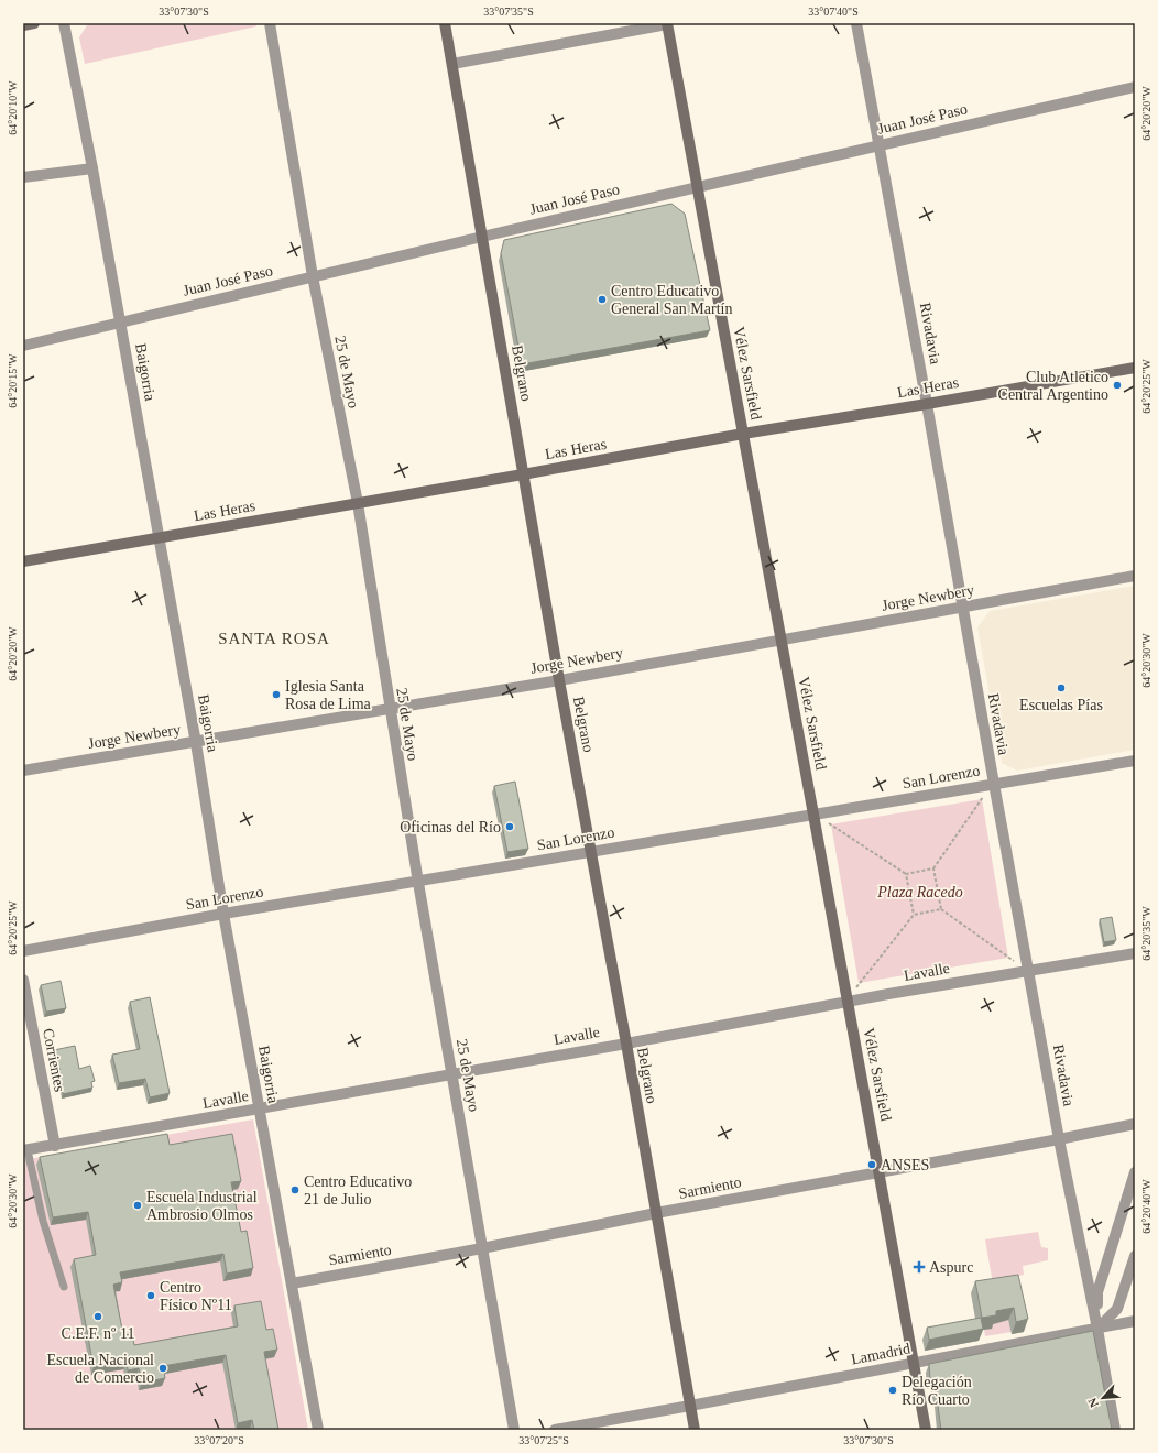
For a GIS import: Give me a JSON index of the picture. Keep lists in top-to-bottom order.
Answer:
{
  "streets": {
    "main road": ["Belgrano", "Vélez Sarsfield", "Las Heras"],
    "street": [
      "Juan José Paso",
      "Rivadavia",
      "Baigorria",
      "25 de Mayo",
      "Jorge Newbery",
      "San Lorenzo",
      "Lavalle",
      "Corrientes",
      "Sarmiento",
      "Lamadrid"
    ]
  },
  "crossings": [
    ["Juan José Paso", "Rivadavia"],
    ["Juan José Paso", "Baigorria"],
    ["Juan José Paso", "25 de Mayo"],
    ["Juan José Paso", "Belgrano"],
    ["Juan José Paso", "Vélez Sarsfield"],
    ["Rivadavia", "Las Heras"],
    ["Rivadavia", "Jorge Newbery"],
    ["Rivadavia", "San Lorenzo"],
    ["Rivadavia", "Lavalle"],
    ["Rivadavia", "Sarmiento"],
    ["Rivadavia", "Lamadrid"],
    ["Baigorria", "Las Heras"],
    ["Baigorria", "Jorge Newbery"],
    ["Baigorria", "San Lorenzo"],
    ["Baigorria", "Lavalle"],
    ["Baigorria", "Sarmiento"],
    ["25 de Mayo", "Las Heras"],
    ["25 de Mayo", "Jorge Newbery"],
    ["25 de Mayo", "San Lorenzo"],
    ["25 de Mayo", "Lavalle"],
    ["25 de Mayo", "Sarmiento"],
    ["Belgrano", "Las Heras"],
    ["Belgrano", "Jorge Newbery"],
    ["Belgrano", "San Lorenzo"],
    ["Belgrano", "Lavalle"],
    ["Belgrano", "Sarmiento"],
    ["Belgrano", "Lamadrid"],
    ["Vélez Sarsfield", "Las Heras"],
    ["Vélez Sarsfield", "Jorge Newbery"],
    ["Vélez Sarsfield", "San Lorenzo"],
    ["Vélez Sarsfield", "Lavalle"],
    ["Vélez Sarsfield", "Sarmiento"],
    ["Vélez Sarsfield", "Lamadrid"],
    ["Lavalle", "Corrientes"]
  ],
  "districts": ["SANTA ROSA"],
  "parks": ["Plaza Racedo"],
  "places": {
    "other": [
      "Centro Educativo General San Martín",
      "Club Atletico Central Argentino",
      "Escuelas Pías",
      "Iglesia Santa Rosa de Lima",
      "Oficinas del Río",
      "ANSES",
      "Centro Educativo 21 de Julio",
      "Escuela Industrial Ambrosio Olmos",
      "Centro Físico Nº11",
      "C.E.F. nº 11",
      "Escuela Nacional de Comercio",
      "Delegación Río Cuarto"
    ],
    "health": ["Aspurc"]
  },
  "north": "bottom left",
  "coordinates": [
    "33°07'30\"S",
    "33°07'35\"S",
    "33°07'40\"S",
    "64°20'10\"W",
    "64°20'20\"W",
    "64°20'15\"W",
    "64°20'25\"W",
    "64°20'30\"W",
    "64°20'35\"W",
    "64°20'40\"W",
    "33°07'20\"S",
    "33°07'25\"S"
  ]
}
